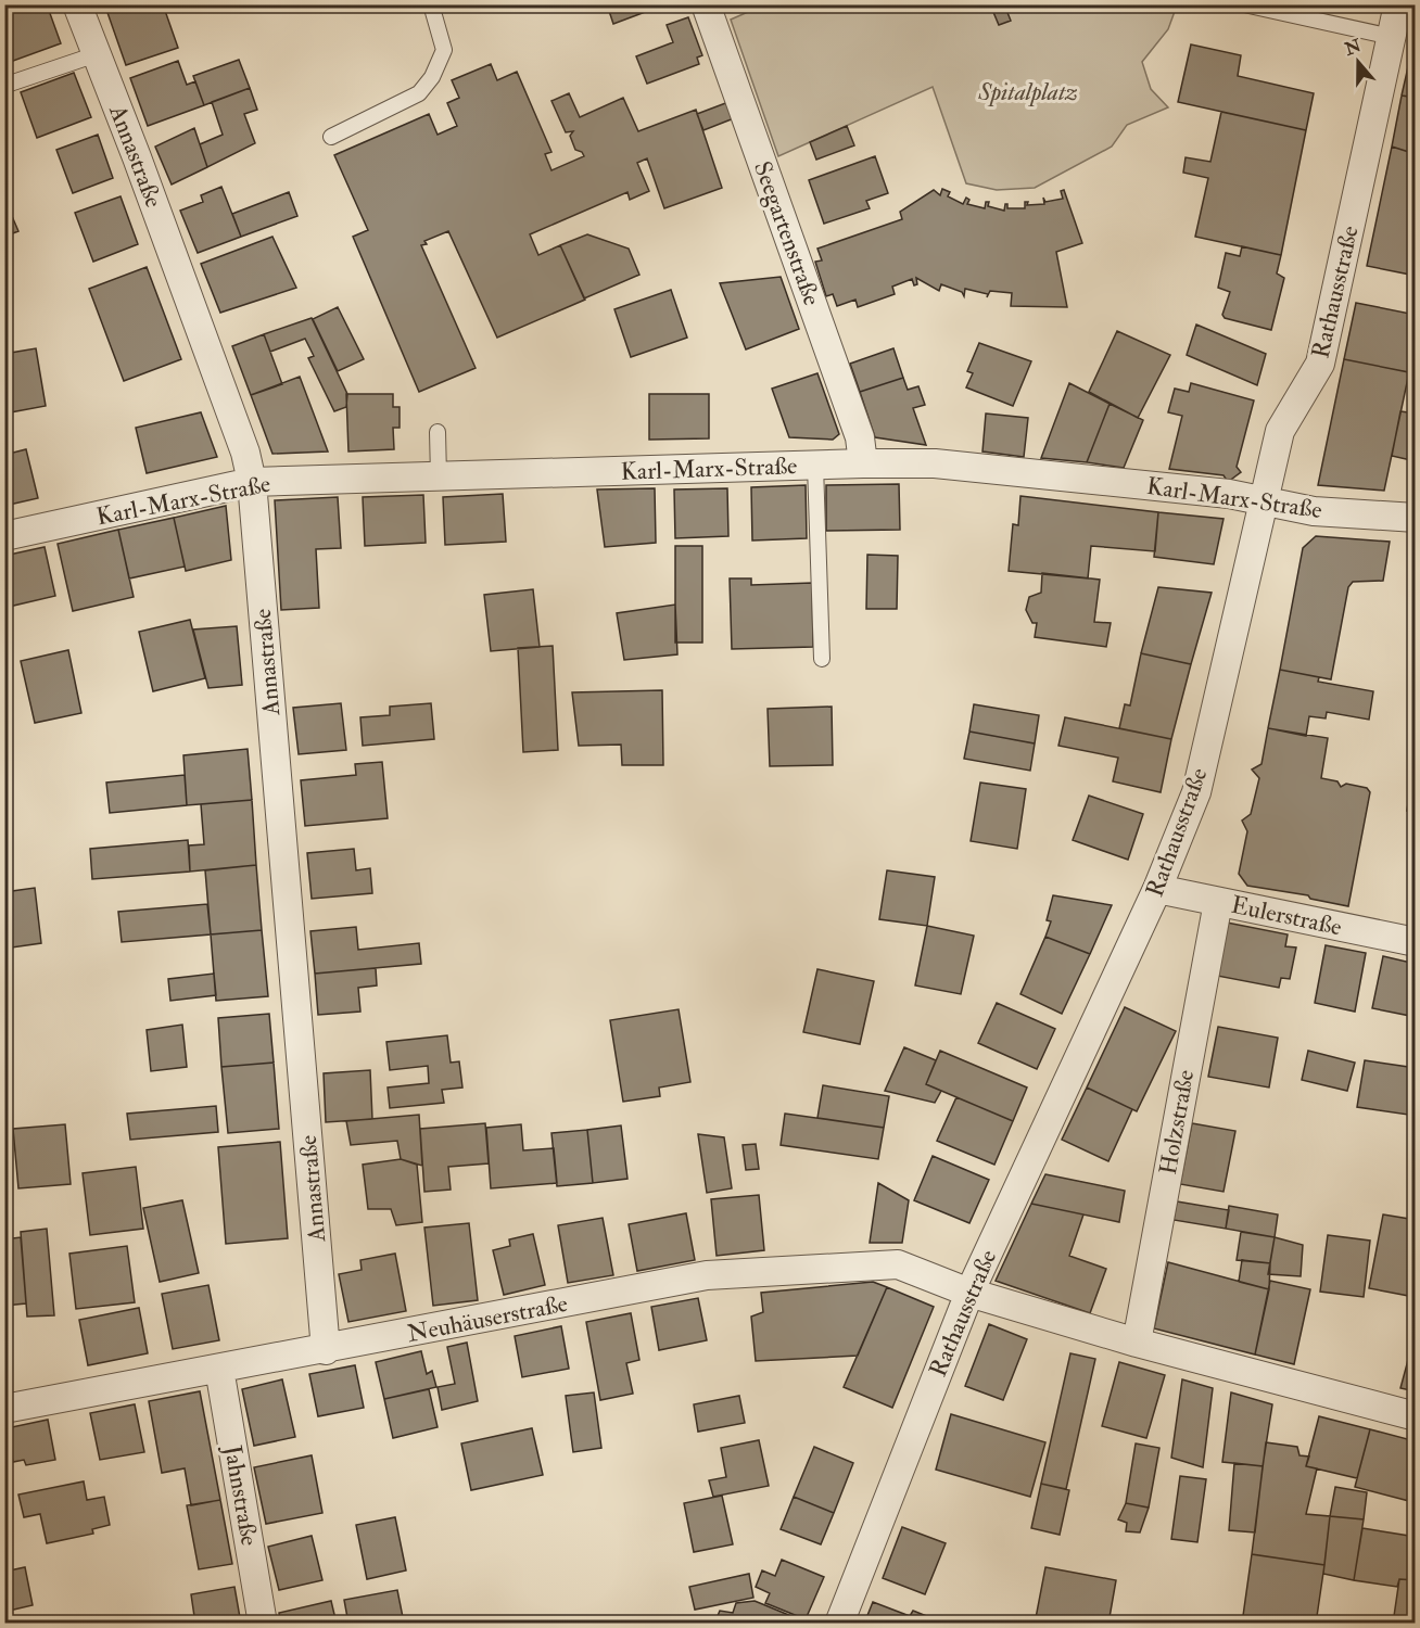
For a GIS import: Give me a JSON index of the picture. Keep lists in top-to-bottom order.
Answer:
{
  "streets": {
    "street": [
      "Annastraße",
      "Seegartenstraße",
      "Rathausstraße",
      "Karl-Marx-Straße",
      "Eulerstraße",
      "Holzstraße",
      "Neuhäuserstraße",
      "Jahnstraße"
    ]
  },
  "crossings": [
    ["Annastraße", "Karl-Marx-Straße"],
    ["Annastraße", "Neuhäuserstraße"],
    ["Seegartenstraße", "Karl-Marx-Straße"],
    ["Rathausstraße", "Karl-Marx-Straße"],
    ["Rathausstraße", "Eulerstraße"],
    ["Rathausstraße", "Neuhäuserstraße"],
    ["Eulerstraße", "Holzstraße"],
    ["Neuhäuserstraße", "Jahnstraße"]
  ],
  "parks": ["Spitalplatz"],
  "north": "top"
}
